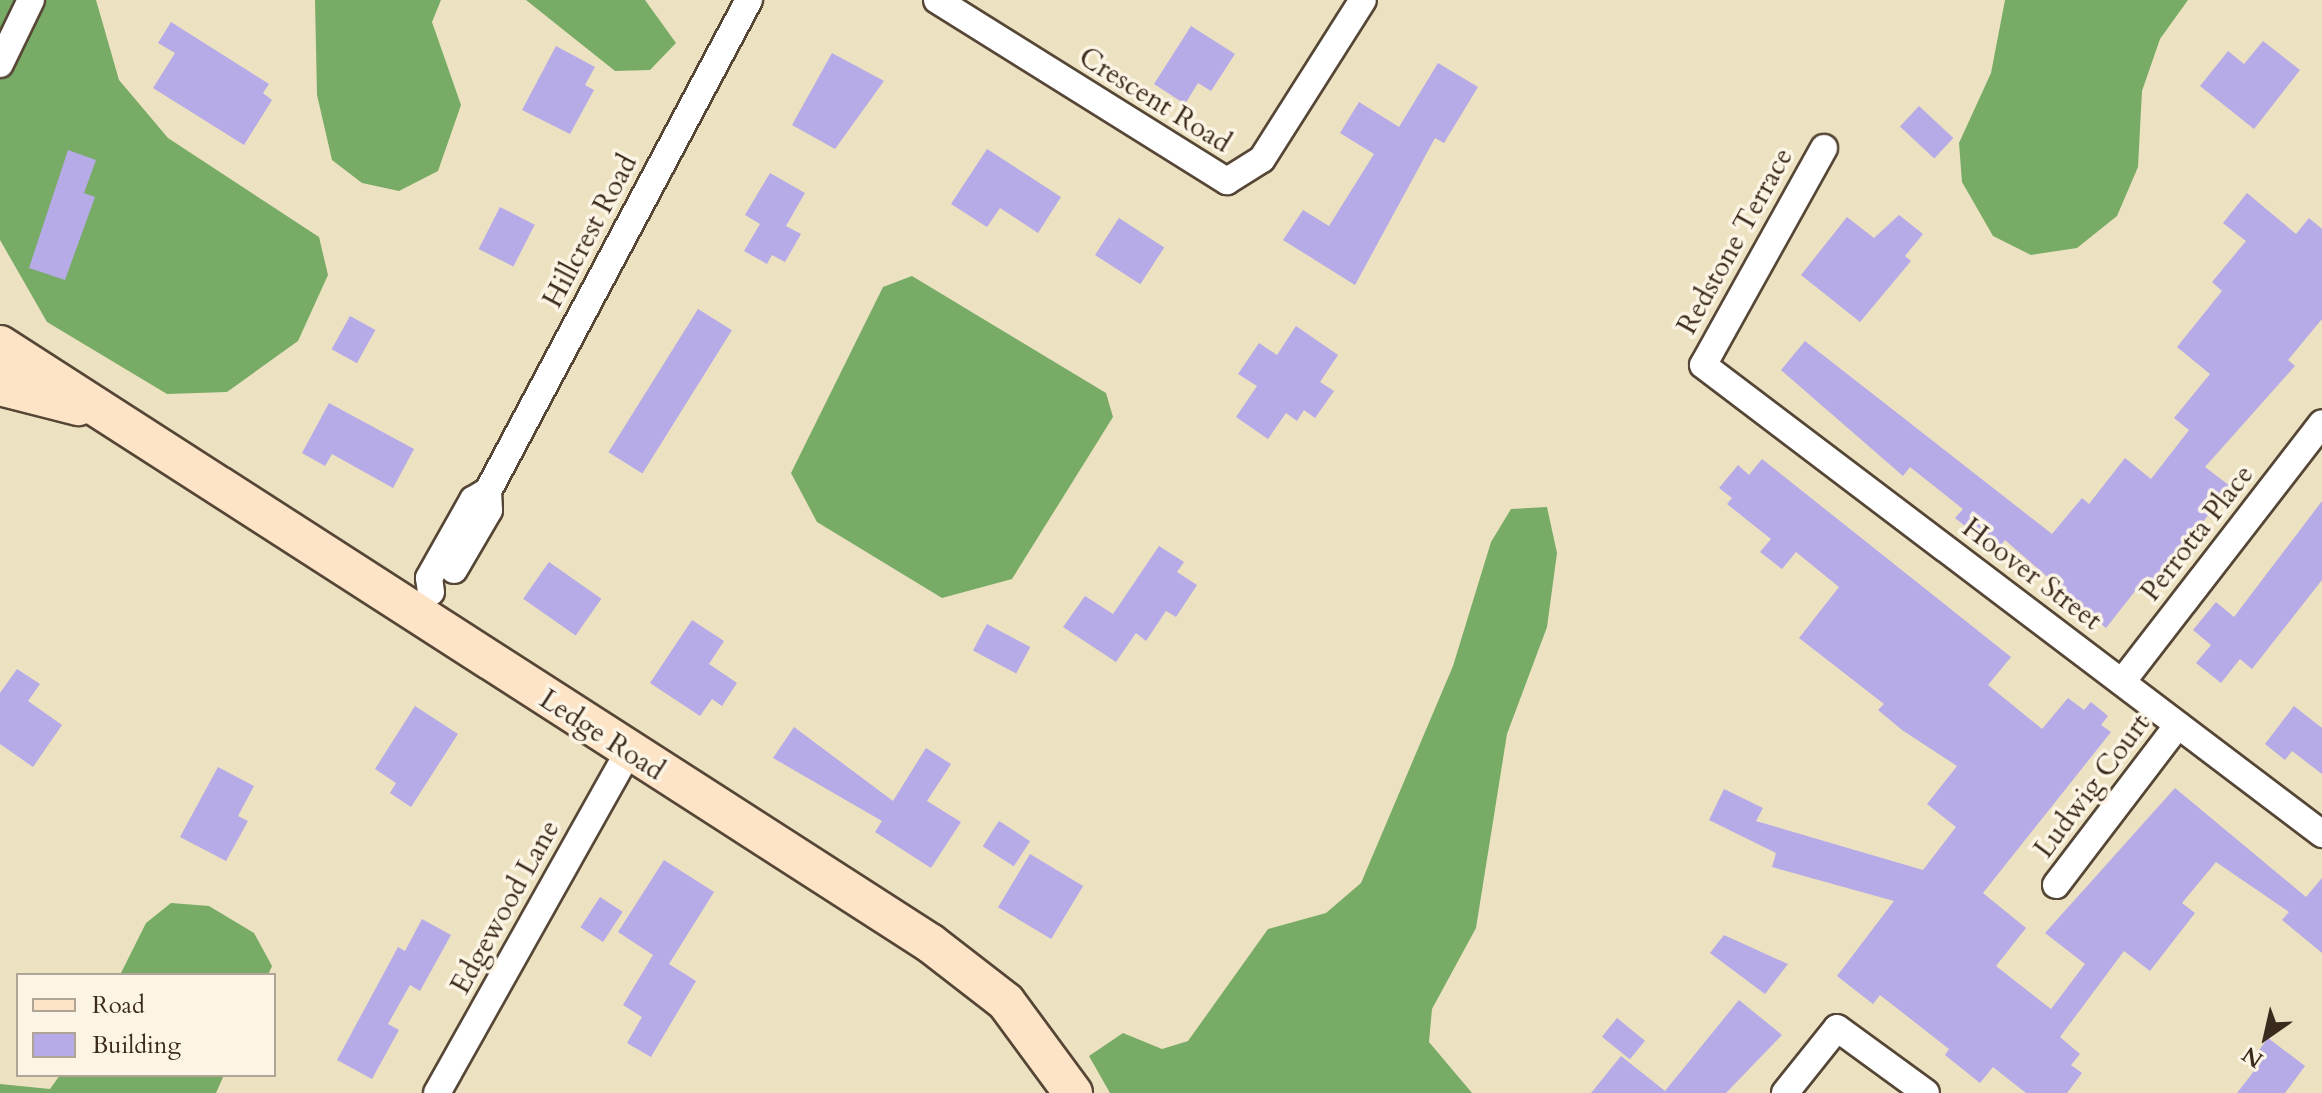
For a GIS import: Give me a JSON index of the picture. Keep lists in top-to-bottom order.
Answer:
{
  "streets": {
    "street": [
      "Crescent Road",
      "Hillcrest Road",
      "Redstone Terrace",
      "Perrotta Place",
      "Hoover Street",
      "Ledge Road",
      "Ludwig Court",
      "Edgewood Lane"
    ]
  },
  "crossings": [
    ["Hillcrest Road", "Ledge Road"],
    ["Redstone Terrace", "Hoover Street"],
    ["Perrotta Place", "Hoover Street"],
    ["Hoover Street", "Ludwig Court"],
    ["Ledge Road", "Edgewood Lane"]
  ],
  "legend": ["Road", "Building"],
  "north": "bottom left"
}
